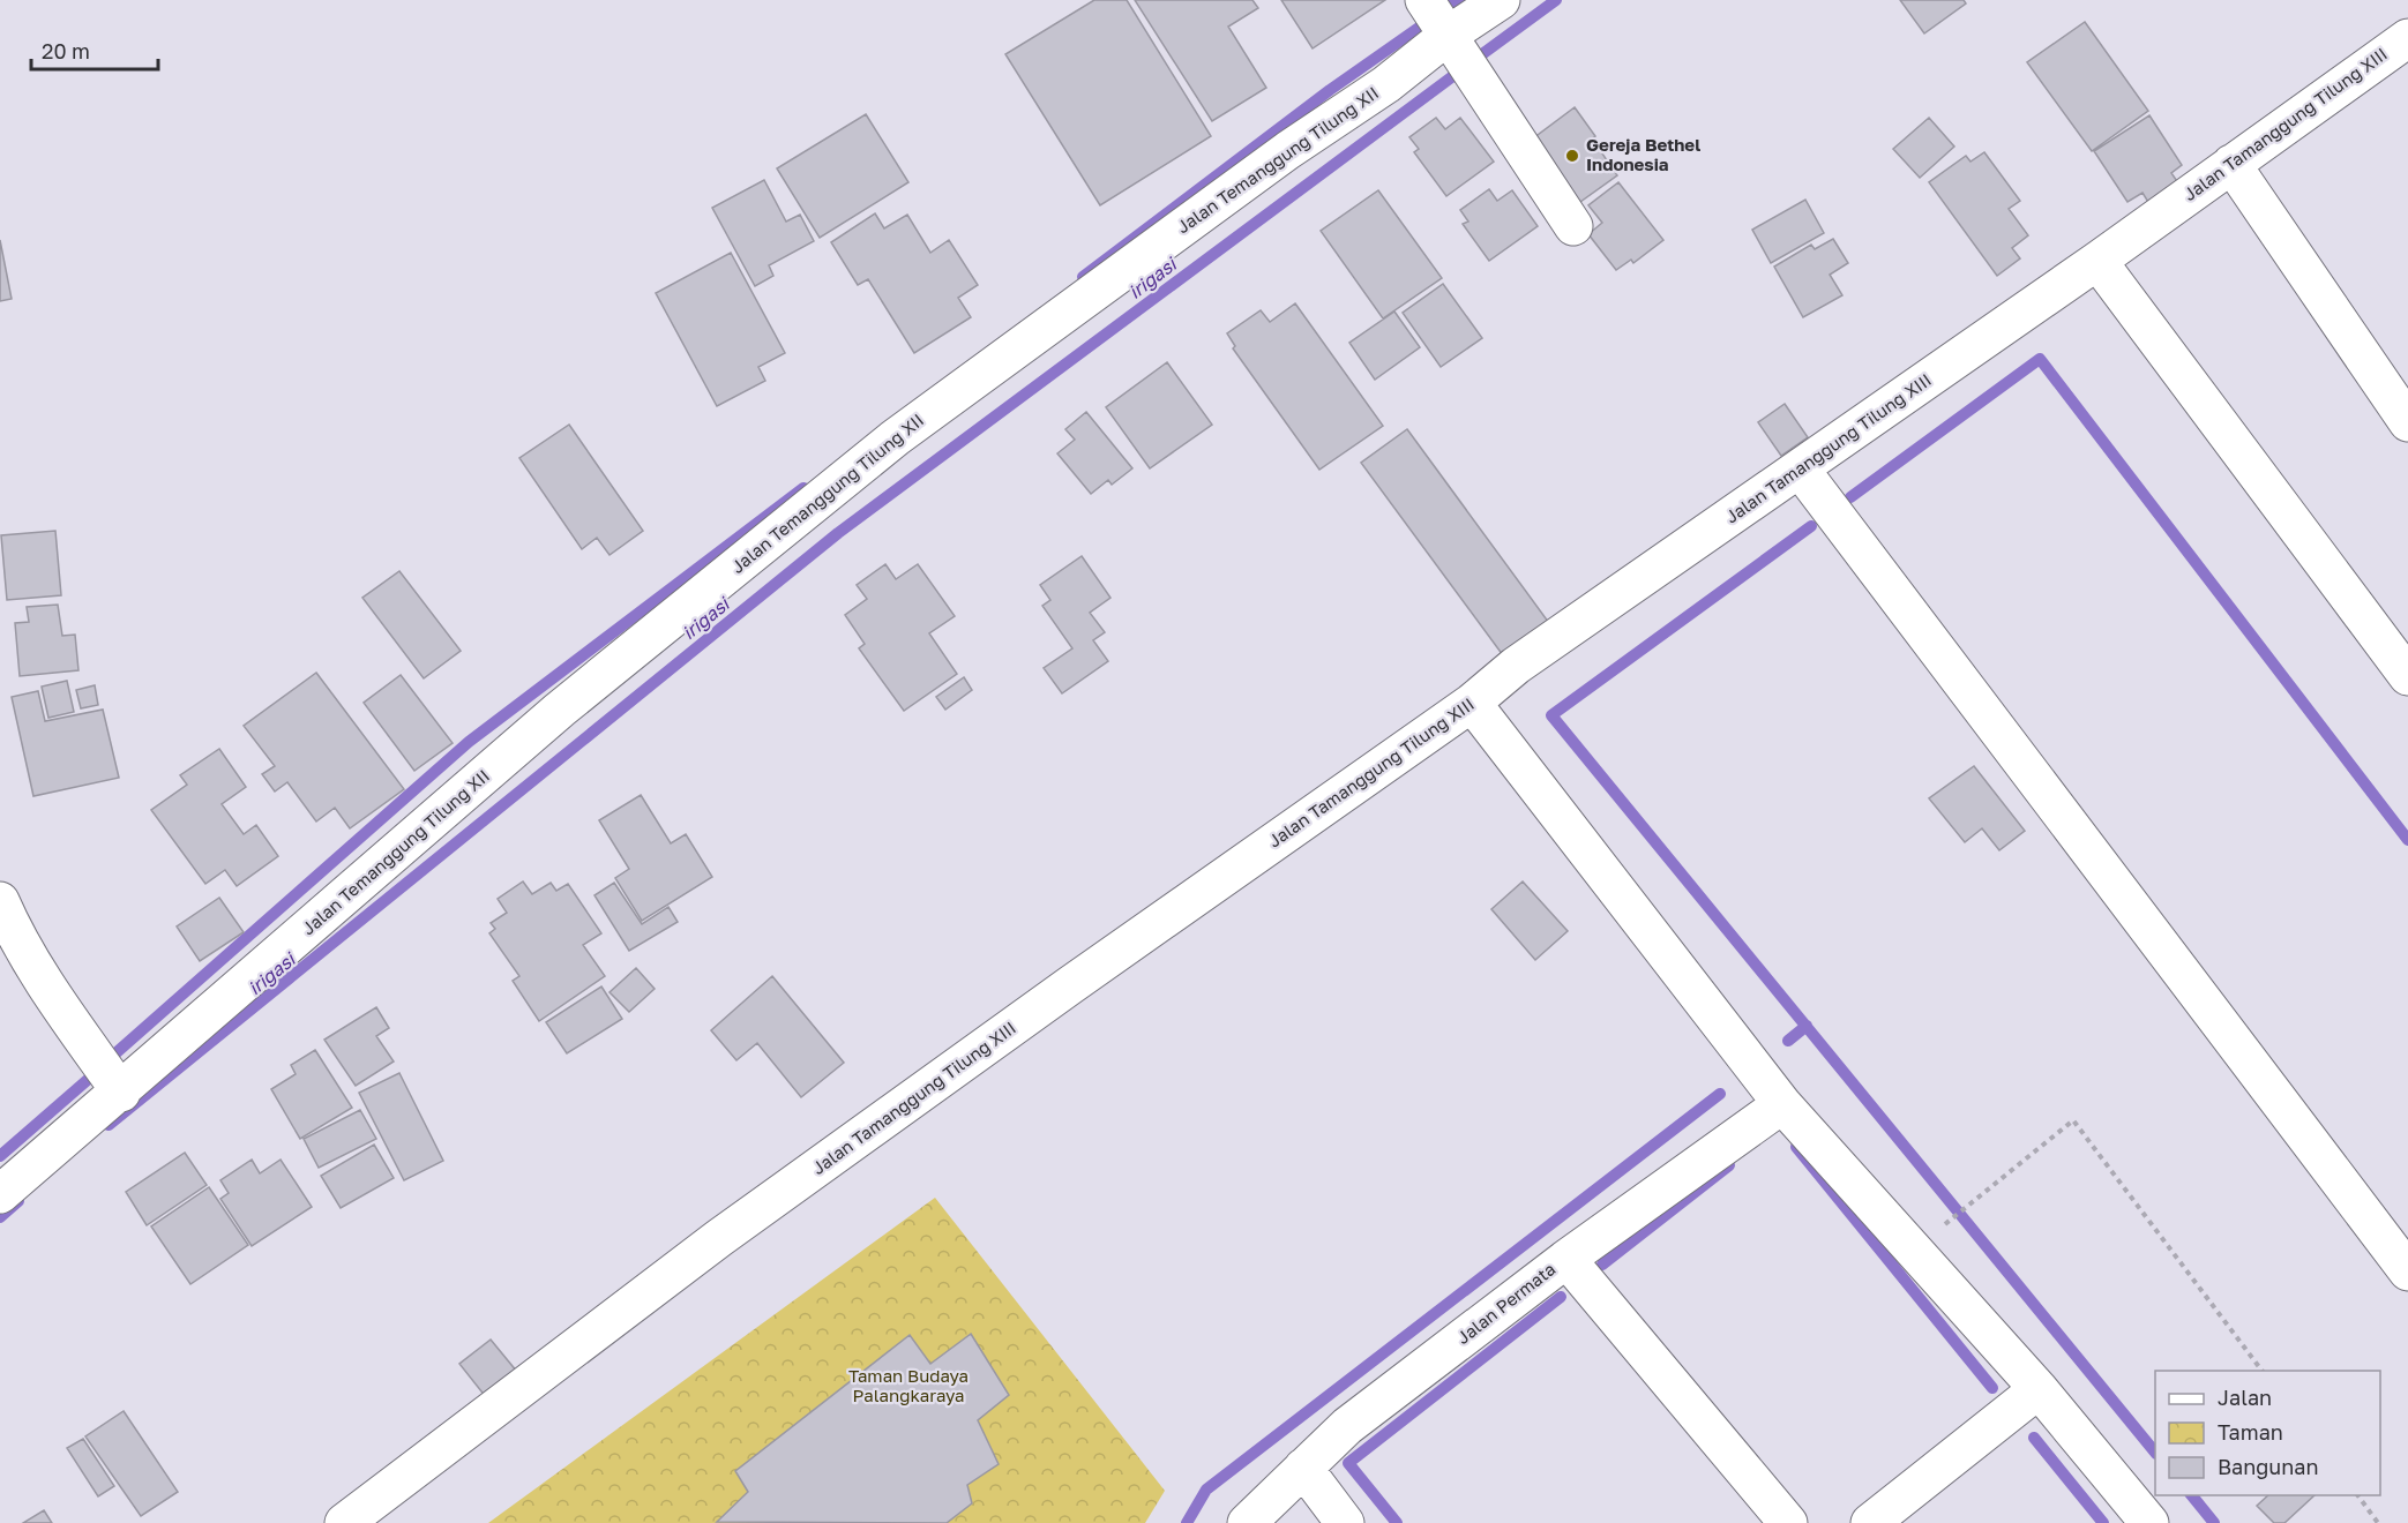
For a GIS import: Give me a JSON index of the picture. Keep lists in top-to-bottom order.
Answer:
{
  "streets": {
    "street": ["Jalan Tamanggung Tilung XIII", "Jalan Temanggung Tilung XII", "Jalan Permata"]
  },
  "water": ["irigasi"],
  "parks": ["Taman Budaya Palangkaraya"],
  "places": ["Gereja Bethel Indonesia"],
  "legend": ["Jalan", "Taman", "Bangunan"],
  "scale_bar": "20 m"
}
